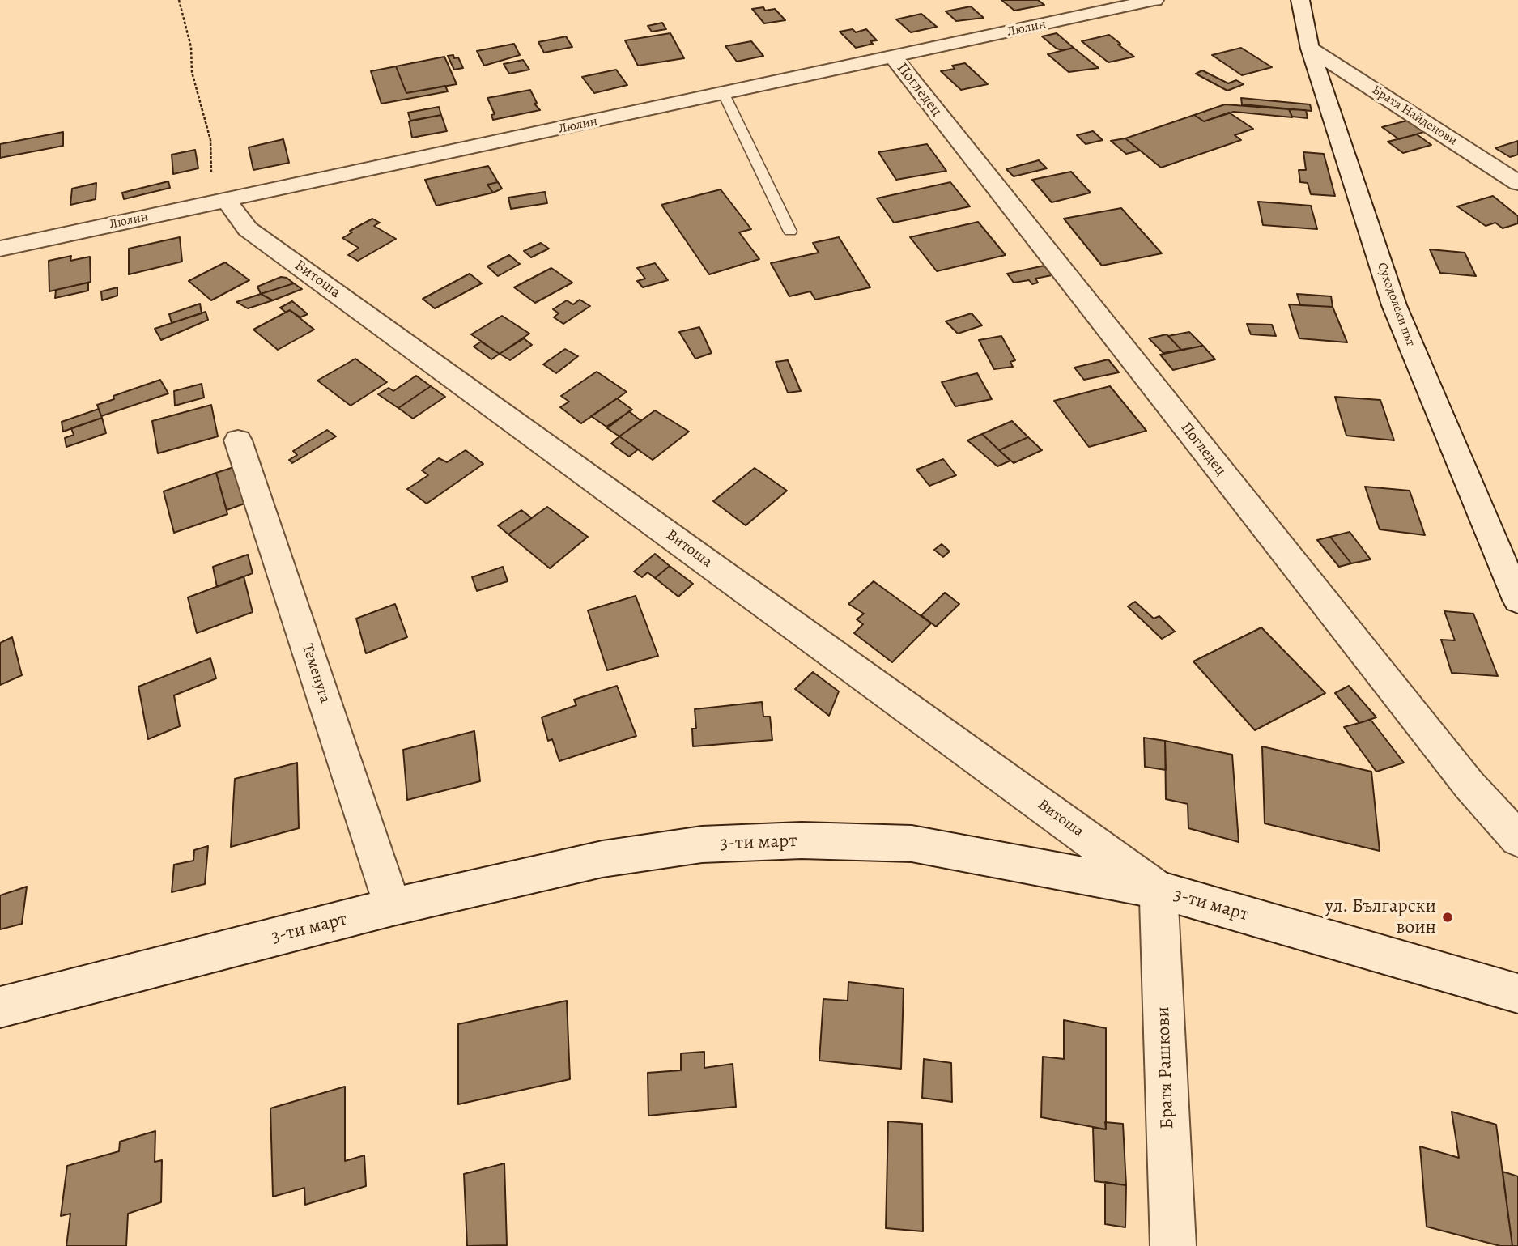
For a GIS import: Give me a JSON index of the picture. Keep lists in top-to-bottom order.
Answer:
{
  "streets": {
    "street": [
      "Люлин",
      "Погледец",
      "Братя Найденови",
      "Витоша",
      "Суходолски път",
      "Теменуга",
      "3-ти март",
      "Братя Рашкови"
    ]
  },
  "crossings": [
    ["Люлин", "Погледец"],
    ["Люлин", "Витоша"],
    ["Братя Найденови", "Суходолски път"],
    ["Витоша", "3-ти март"],
    ["Витоша", "Братя Рашкови"],
    ["Теменуга", "3-ти март"],
    ["3-ти март", "Братя Рашкови"]
  ],
  "places": ["ул. Български воин"]
}
